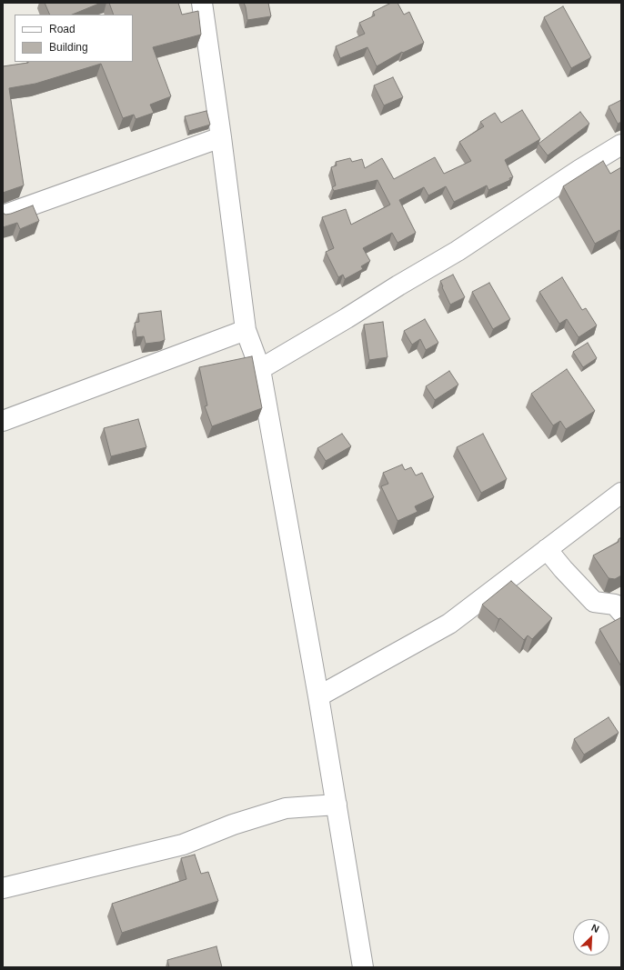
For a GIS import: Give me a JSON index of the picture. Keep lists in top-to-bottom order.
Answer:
{
  "legend": ["Road", "Building"],
  "north": "top right"
}
